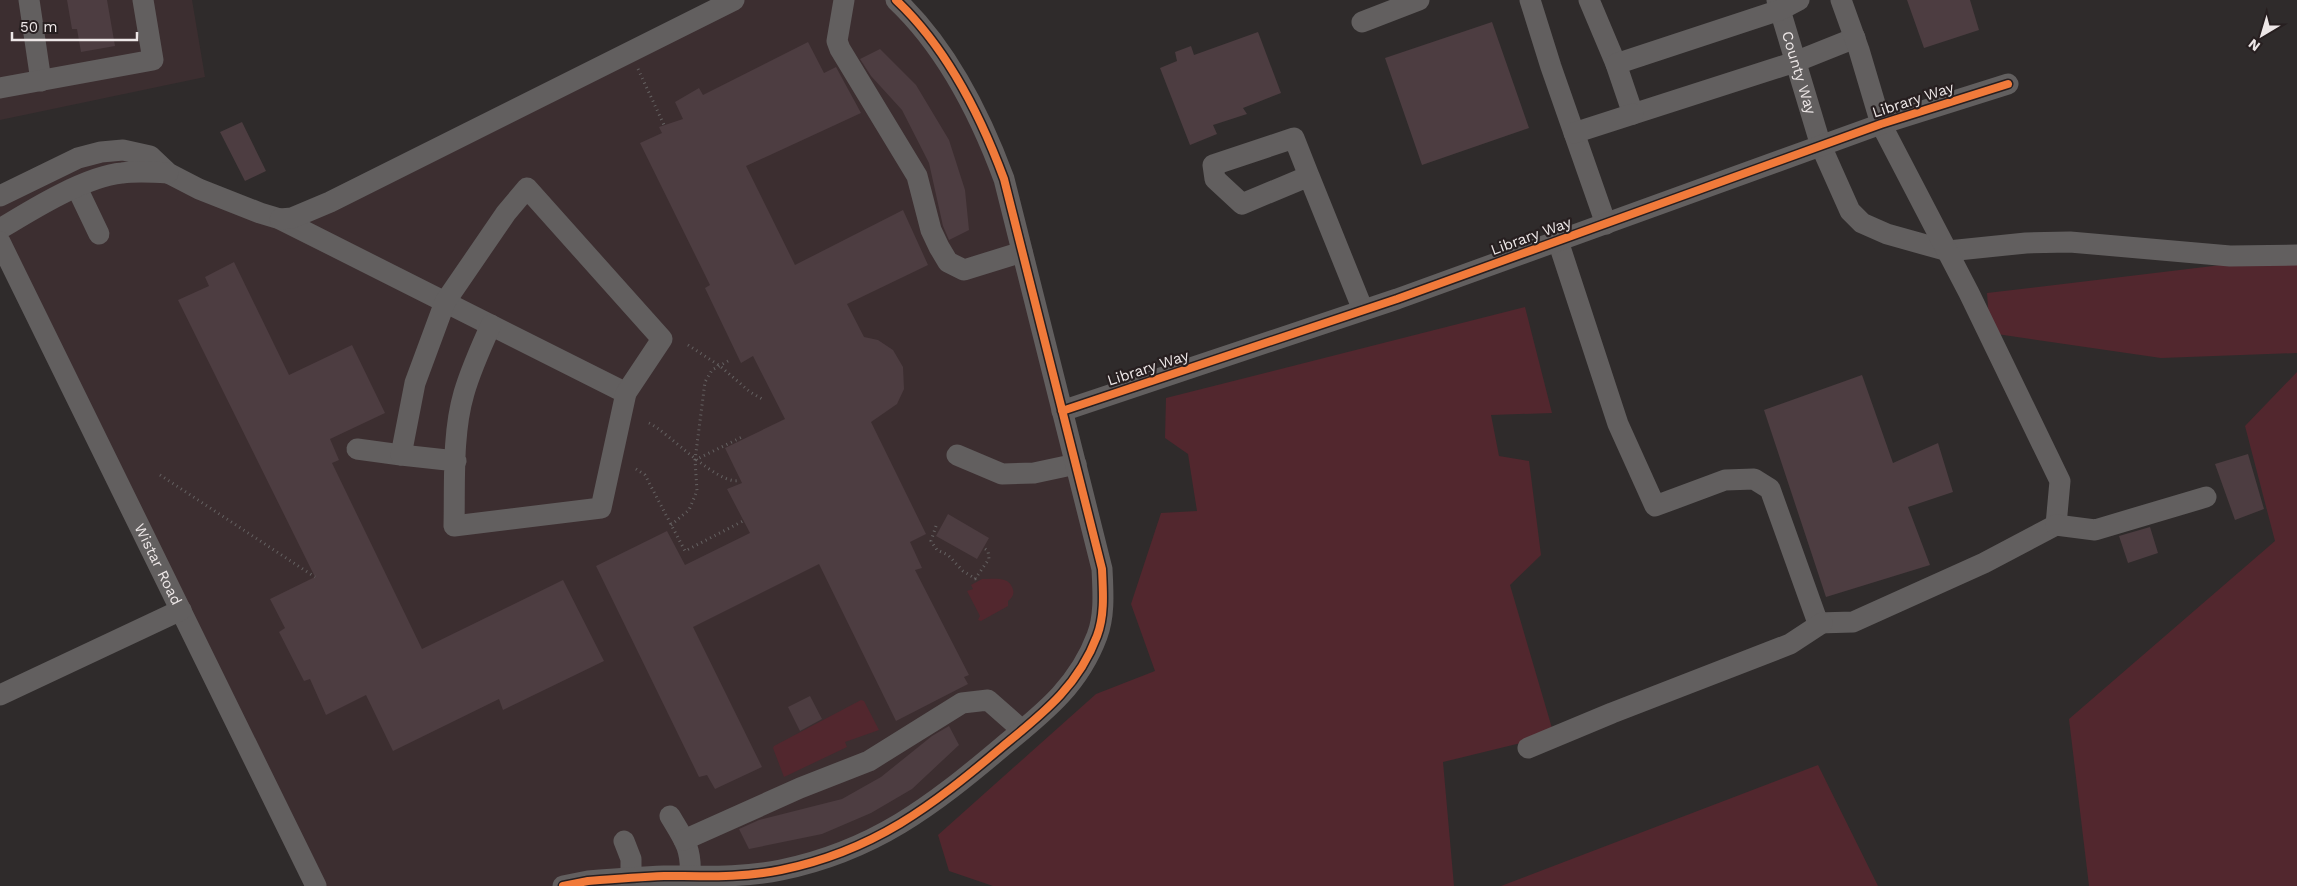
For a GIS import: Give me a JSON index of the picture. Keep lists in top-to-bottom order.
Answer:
{
  "streets": {
    "street": ["County Way", "Library Way", "Wistar Road"]
  },
  "crossings": [
    ["County Way", "Library Way"]
  ],
  "scale_bar": "50 m",
  "north": "bottom left"
}
